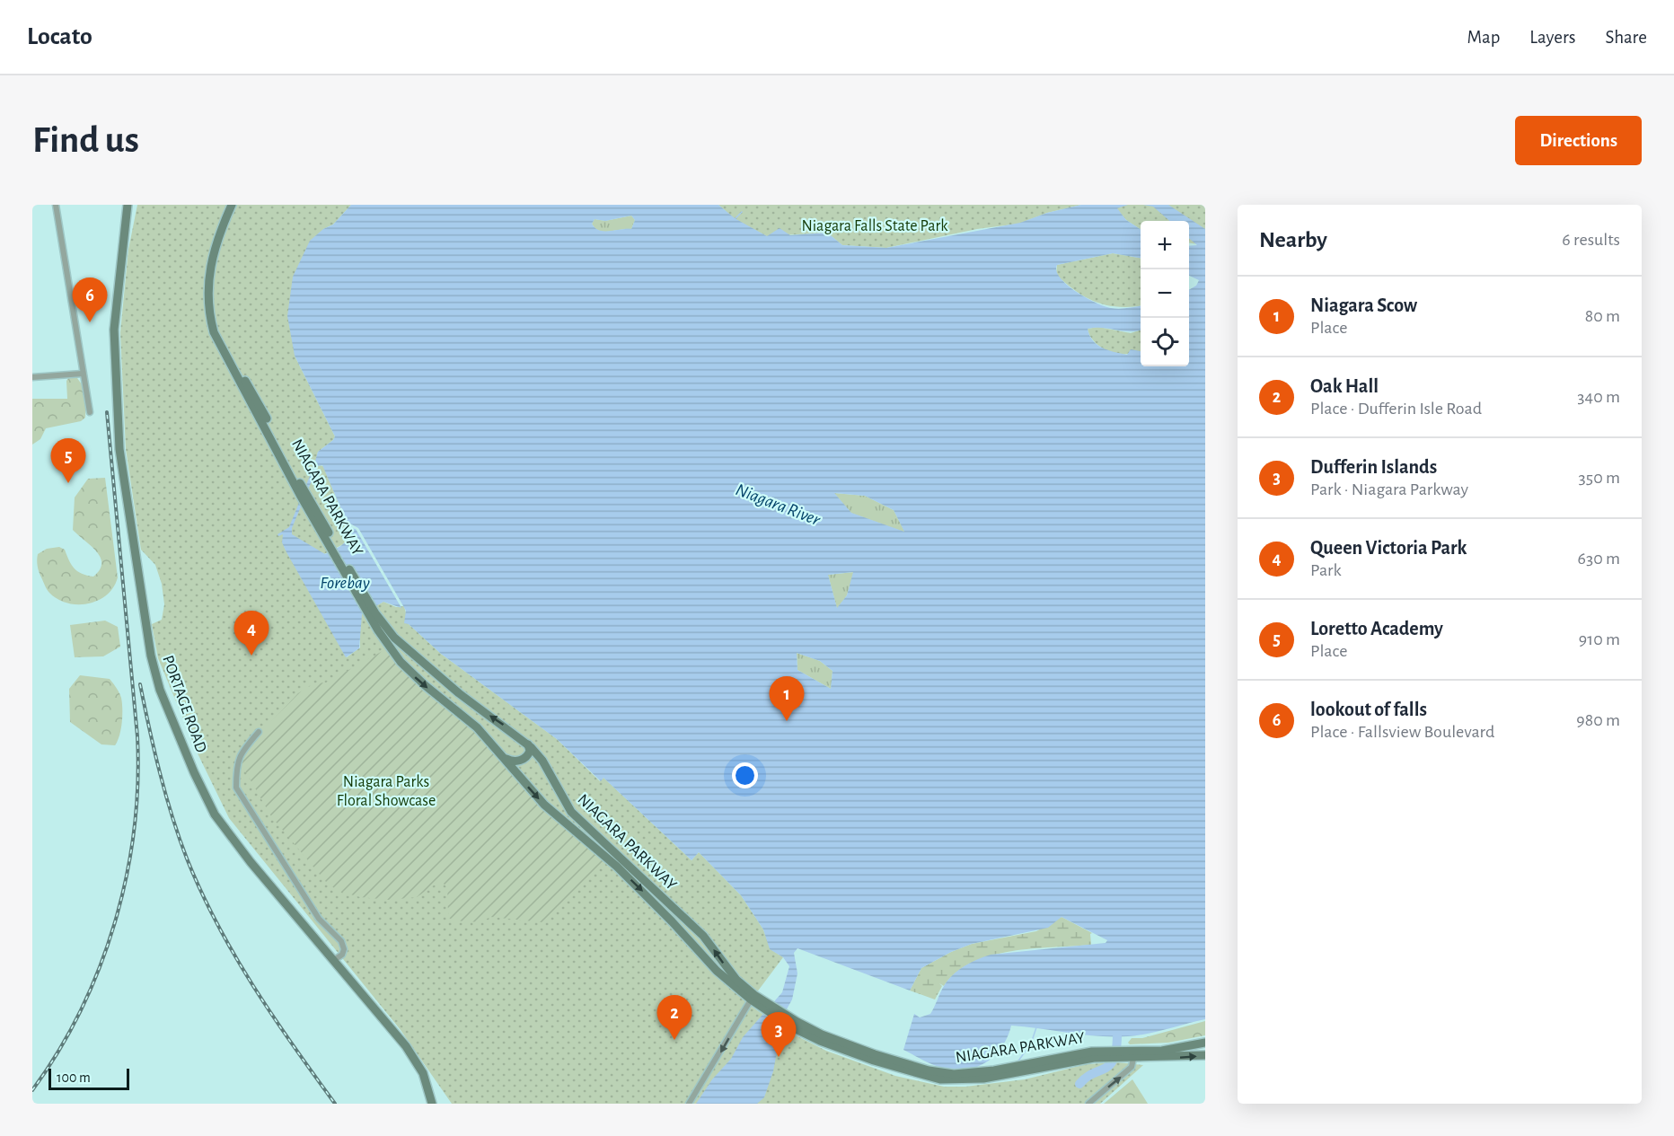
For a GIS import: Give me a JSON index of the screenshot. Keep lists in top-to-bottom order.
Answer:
{
  "streets": {
    "main road": ["NIAGARA PARKWAY", "PORTAGE ROAD"]
  },
  "water": ["Niagara River", "Forebay"],
  "parks": ["Niagara Falls State Park", "Niagara Parks Floral Showcase"],
  "scale_bar": "100 m",
  "page": {
    "header": "Locato",
    "nav": ["Map", "Layers", "Share"],
    "buttons": "Directions",
    "title": "Find us",
    "heading": ["Nearby", "6 results"],
    "map_buttons": ["+", "−"],
    "list": [
      {
        "mark": "1",
        "name": "Niagara Scow",
        "note": "Place",
        "value": "80 m"
      },
      {
        "mark": "2",
        "name": "Oak Hall",
        "note": "Place · Dufferin Isle Road",
        "value": "340 m"
      },
      {
        "mark": "3",
        "name": "Dufferin Islands",
        "note": "Park · Niagara Parkway",
        "value": "350 m"
      },
      {
        "mark": "4",
        "name": "Queen Victoria Park",
        "note": "Park",
        "value": "630 m"
      },
      {
        "mark": "5",
        "name": "Loretto Academy",
        "note": "Place",
        "value": "910 m"
      },
      {
        "mark": "6",
        "name": "lookout of falls",
        "note": "Place · Fallsview Boulevard",
        "value": "980 m"
      }
    ],
    "pins": [
      "6",
      "5",
      "4",
      "1",
      "2",
      "3"
    ],
    "scale": "100 m"
  }
}
